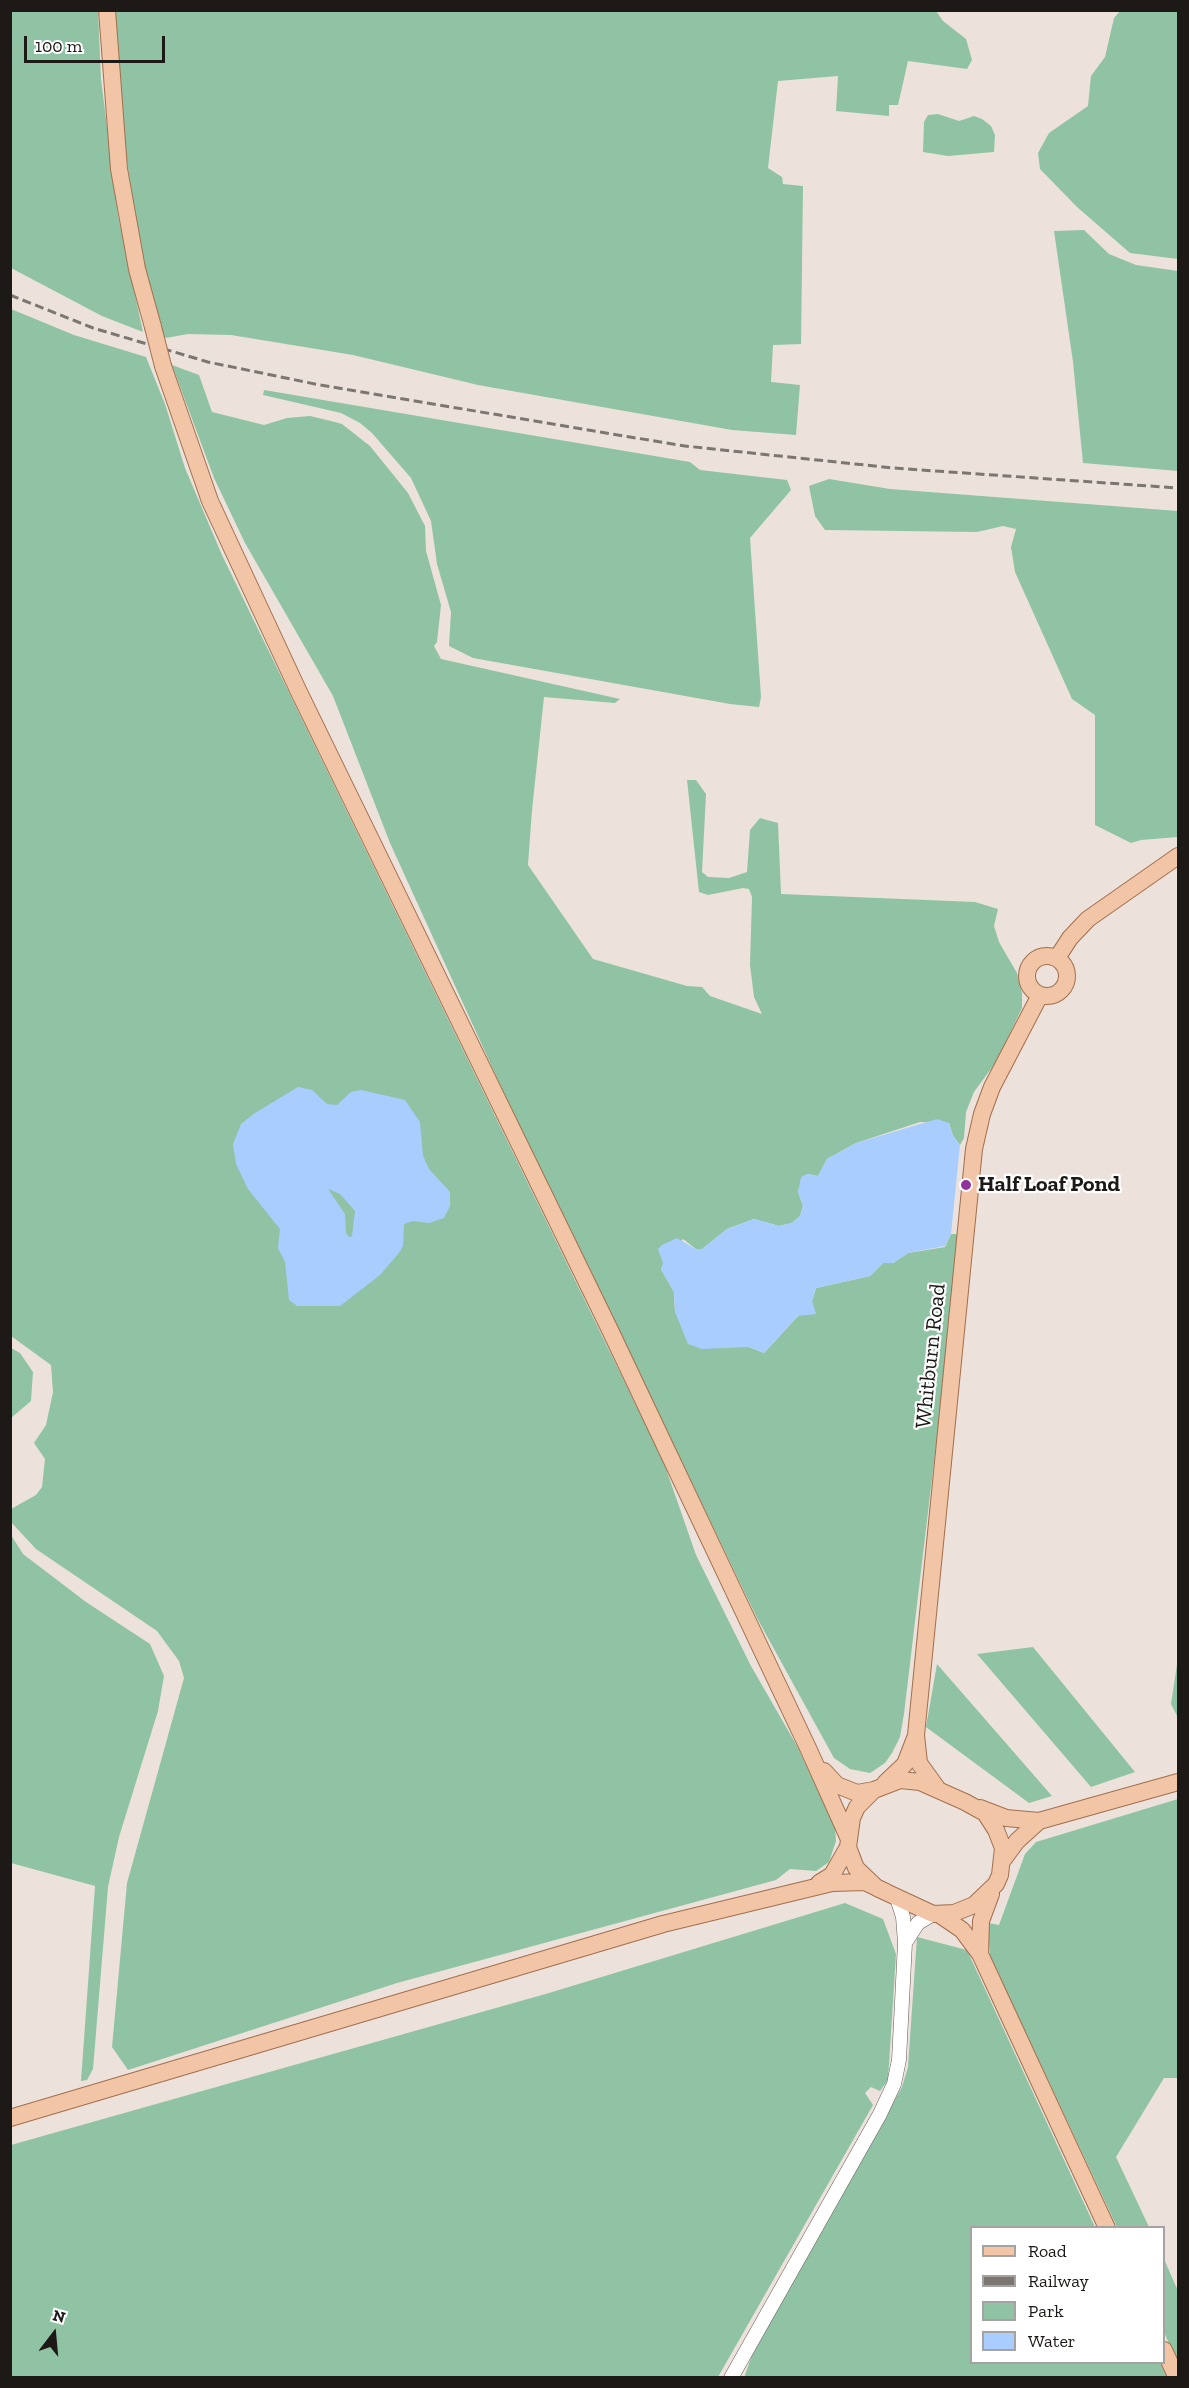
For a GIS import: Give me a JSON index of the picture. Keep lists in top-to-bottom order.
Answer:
{
  "streets": {
    "main road": ["Whitburn Road"]
  },
  "places": ["Half Loaf Pond"],
  "legend": [
    "Road",
    "Railway",
    "Park",
    "Water"
  ],
  "scale_bar": "100 m",
  "north": "top"
}
